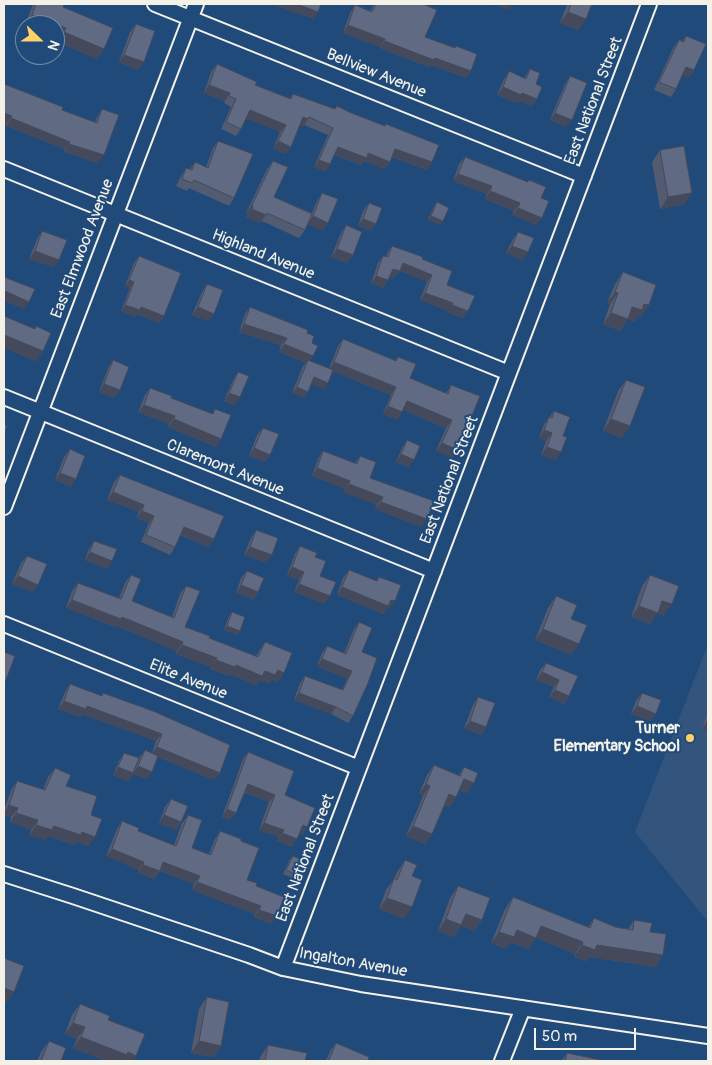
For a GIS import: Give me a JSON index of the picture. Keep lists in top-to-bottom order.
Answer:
{
  "streets": {
    "street": [
      "Bellview Avenue",
      "East National Street",
      "East Elmwood Avenue",
      "Highland Avenue",
      "Claremont Avenue",
      "Elite Avenue",
      "Ingalton Avenue"
    ]
  },
  "crossings": [
    ["Bellview Avenue", "East National Street"],
    ["Bellview Avenue", "East Elmwood Avenue"],
    ["East National Street", "Highland Avenue"],
    ["East National Street", "Claremont Avenue"],
    ["East National Street", "Elite Avenue"],
    ["East National Street", "Ingalton Avenue"],
    ["East Elmwood Avenue", "Highland Avenue"],
    ["East Elmwood Avenue", "Claremont Avenue"]
  ],
  "places": ["Turner Elementary School"],
  "scale_bar": "50 m",
  "north": "right"
}
